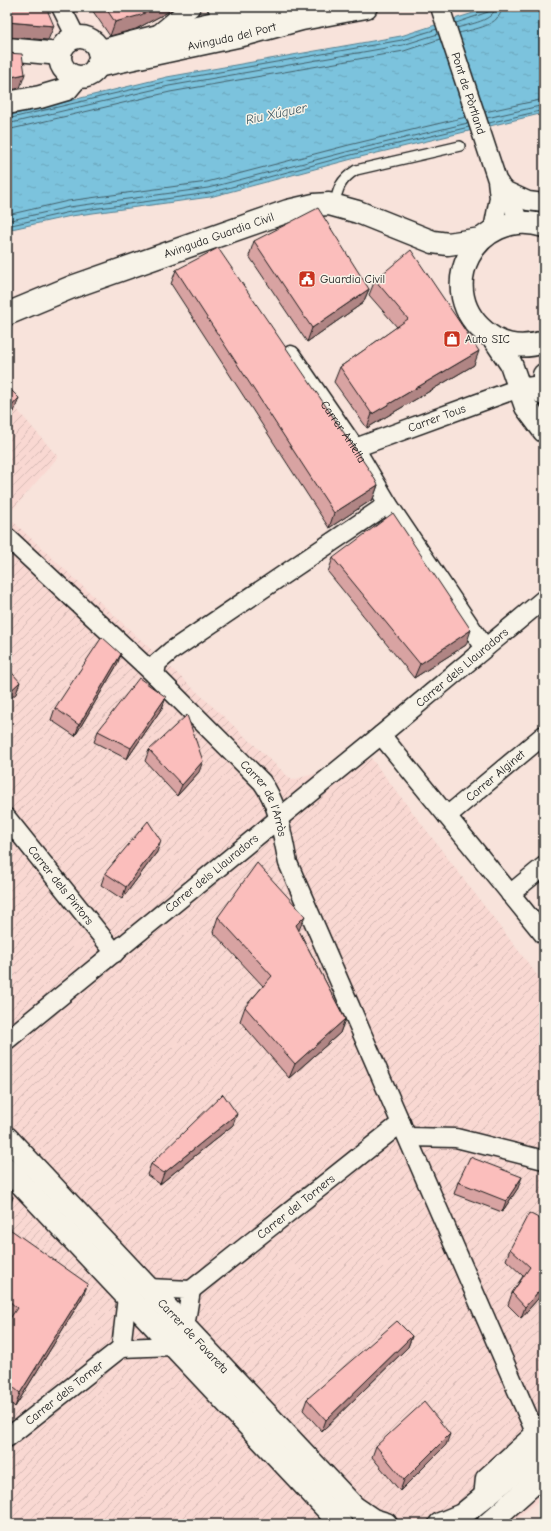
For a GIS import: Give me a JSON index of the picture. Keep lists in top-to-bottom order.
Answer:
{
  "streets": {
    "street": [
      "Avinguda del Port",
      "Pont de Pòrtland",
      "Avinguda Guardia Civil",
      "Carrer Tous",
      "Carrer Antella",
      "Carrer dels Llauradors",
      "Carrer Alginet",
      "Carrer de l'Arròs",
      "Carrer dels Pintors",
      "Carrer del Torners",
      "Carrer de Favareta",
      "Carrer dels Torner"
    ]
  },
  "crossings": [
    ["Carrer Tous", "Carrer Antella"],
    ["Carrer Antella", "Carrer dels Llauradors"],
    ["Carrer dels Llauradors", "Carrer de l'Arròs"],
    ["Carrer dels Llauradors", "Carrer dels Pintors"],
    ["Carrer de l'Arròs", "Carrer del Torners"]
  ],
  "water": ["Riu Xúquer"],
  "places": {
    "public building": ["Guardia Civil"],
    "shop": ["Auto SIC"]
  }
}
